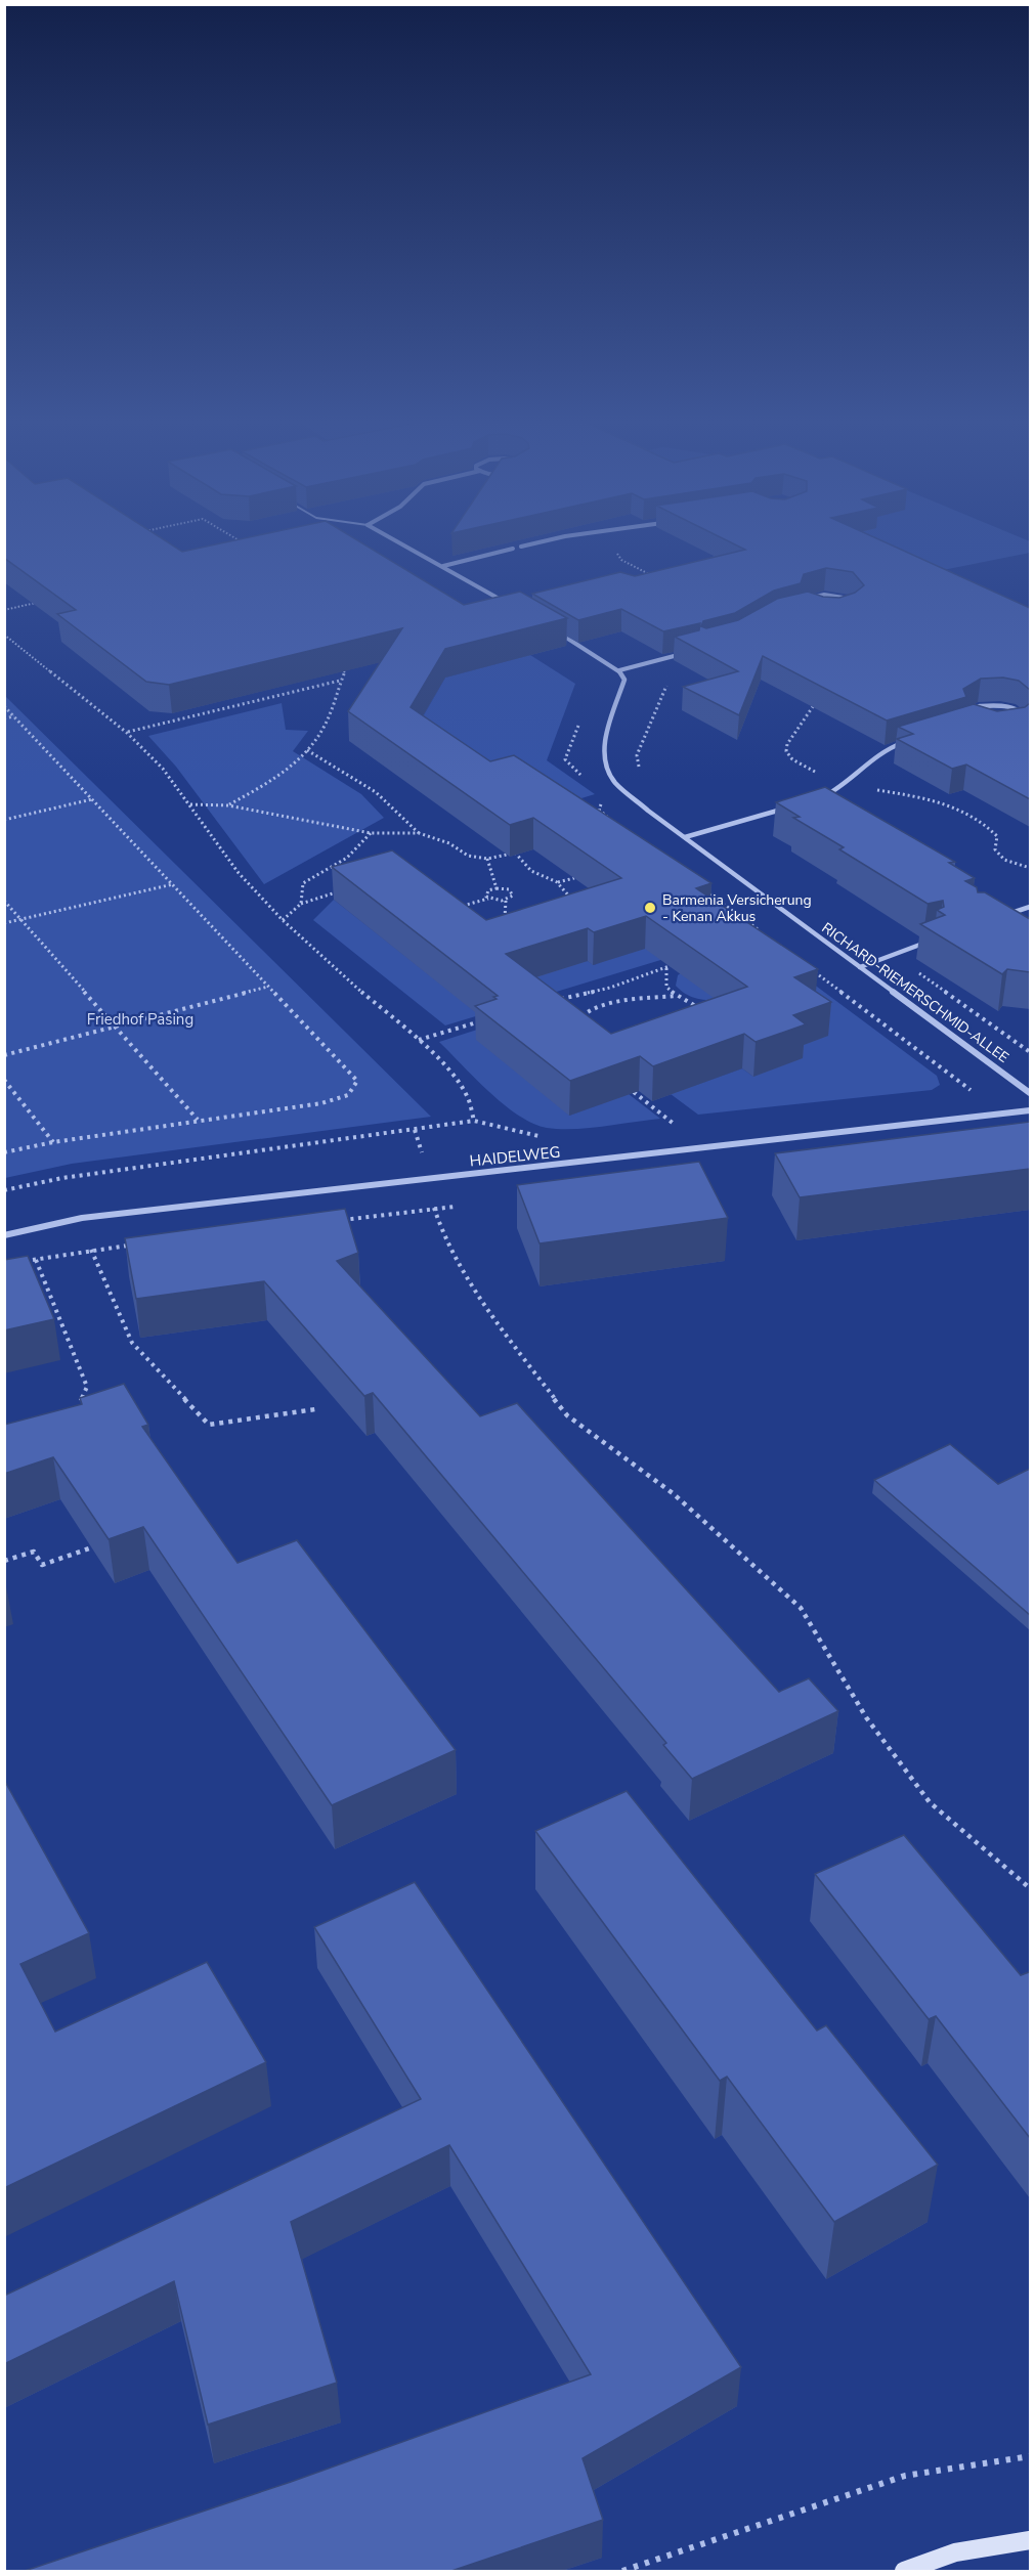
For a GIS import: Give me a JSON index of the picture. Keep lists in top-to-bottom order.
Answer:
{
  "streets": {
    "street": ["RICHARD-RIEMERSCHMID-ALLEE", "HAIDELWEG"]
  },
  "parks": ["Friedhof Pasing"],
  "places": ["Barmenia Versicherung - Kenan Akkus"]
}
